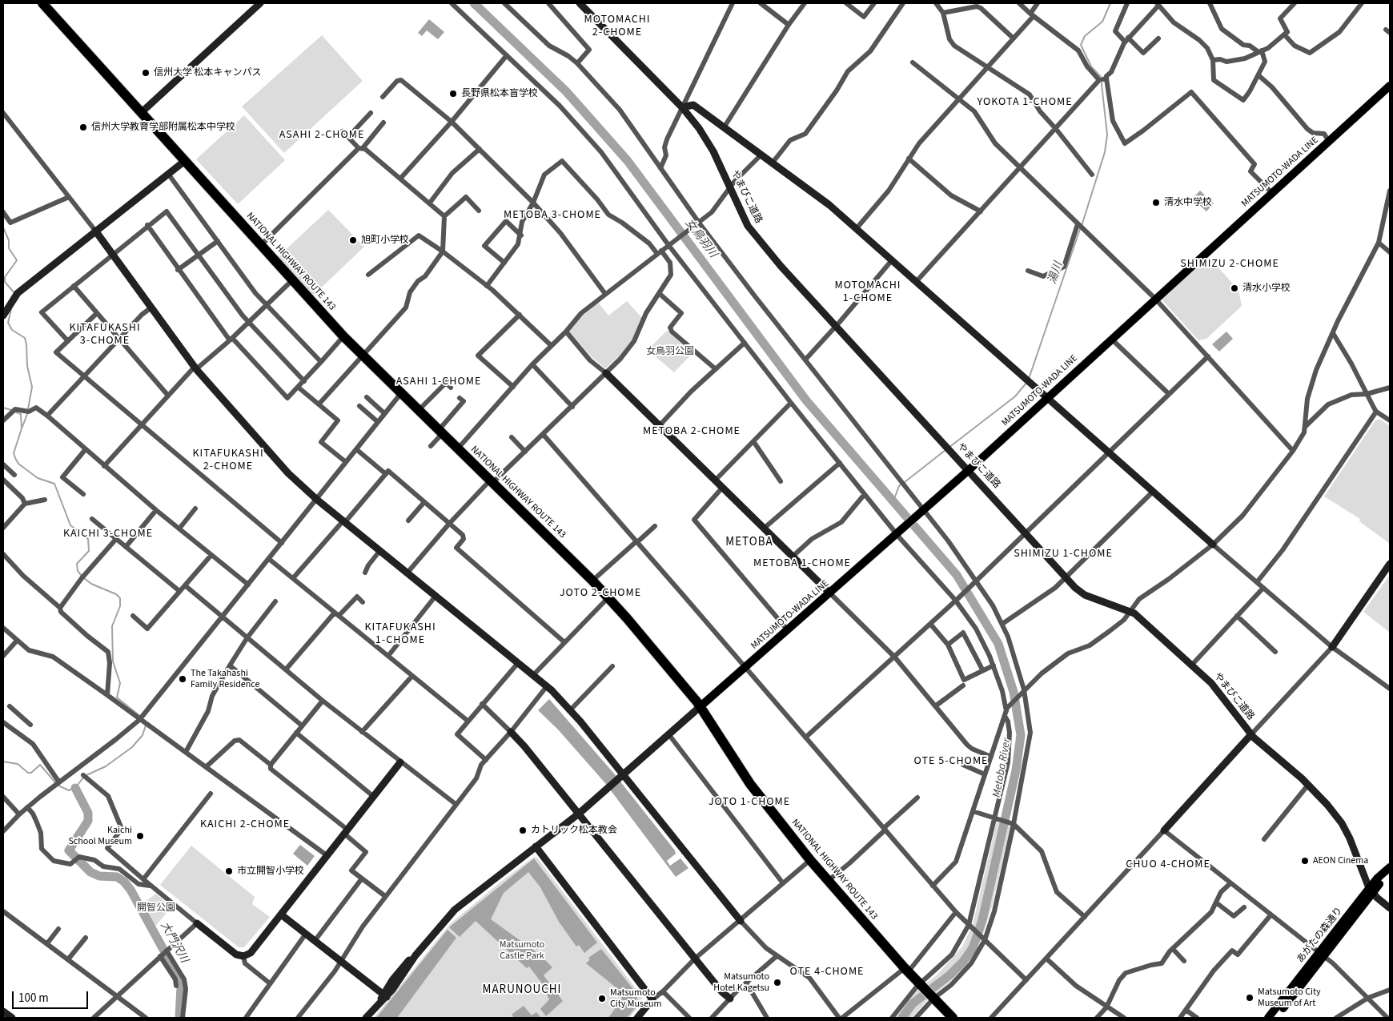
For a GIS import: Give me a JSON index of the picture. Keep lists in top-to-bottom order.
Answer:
{
  "streets": {
    "highway": ["NATIONAL HIGHWAY ROUTE 143"],
    "main road": ["MATSUMOTO-WADA LINE", "あがたの森通り"],
    "street": ["やまびこ道路"]
  },
  "crossings": [
    ["MATSUMOTO-WADA LINE", "やまびこ道路"],
    ["MATSUMOTO-WADA LINE", "NATIONAL HIGHWAY ROUTE 143"],
    ["やまびこ道路", "あがたの森通り"]
  ],
  "districts": [
    "MOTOMACHI 2-CHOME",
    "YOKOTA 1-CHOME",
    "ASAHI 2-CHOME",
    "METOBA 3-CHOME",
    "SHIMIZU 2-CHOME",
    "MOTOMACHI 1-CHOME",
    "KITAFUKASHI 3-CHOME",
    "ASAHI 1-CHOME",
    "METOBA 2-CHOME",
    "KITAFUKASHI 2-CHOME",
    "KAICHI 3-CHOME",
    "METOBA",
    "SHIMIZU 1-CHOME",
    "METOBA 1-CHOME",
    "JOTO 2-CHOME",
    "KITAFUKASHI 1-CHOME",
    "OTE 5-CHOME",
    "JOTO 1-CHOME",
    "KAICHI 2-CHOME",
    "CHUO 4-CHOME",
    "OTE 4-CHOME",
    "MARUNOUCHI"
  ],
  "water": [
    "女鳥羽川",
    "湯川",
    "Metoba River",
    "大門沢川"
  ],
  "parks": ["女鳥羽公園", "開智公園", "Matsumoto Castle Park"],
  "places": [
    "信州大学 松本キャンパス",
    "長野県松本盲学校",
    "信州大学教育学部附属松本中学校",
    "清水中学校",
    "旭町小学校",
    "清水小学校",
    "The Takahashi Family Residence",
    "カトリック松本教会",
    "Kaichi School Museum",
    "AEON Cinema",
    "市立開智小学校",
    "Matsumoto Hotel Kagetsu",
    "Matsumoto City Museum of Art",
    "Matsumoto City Museum"
  ],
  "scale_bar": "100 m"
}
